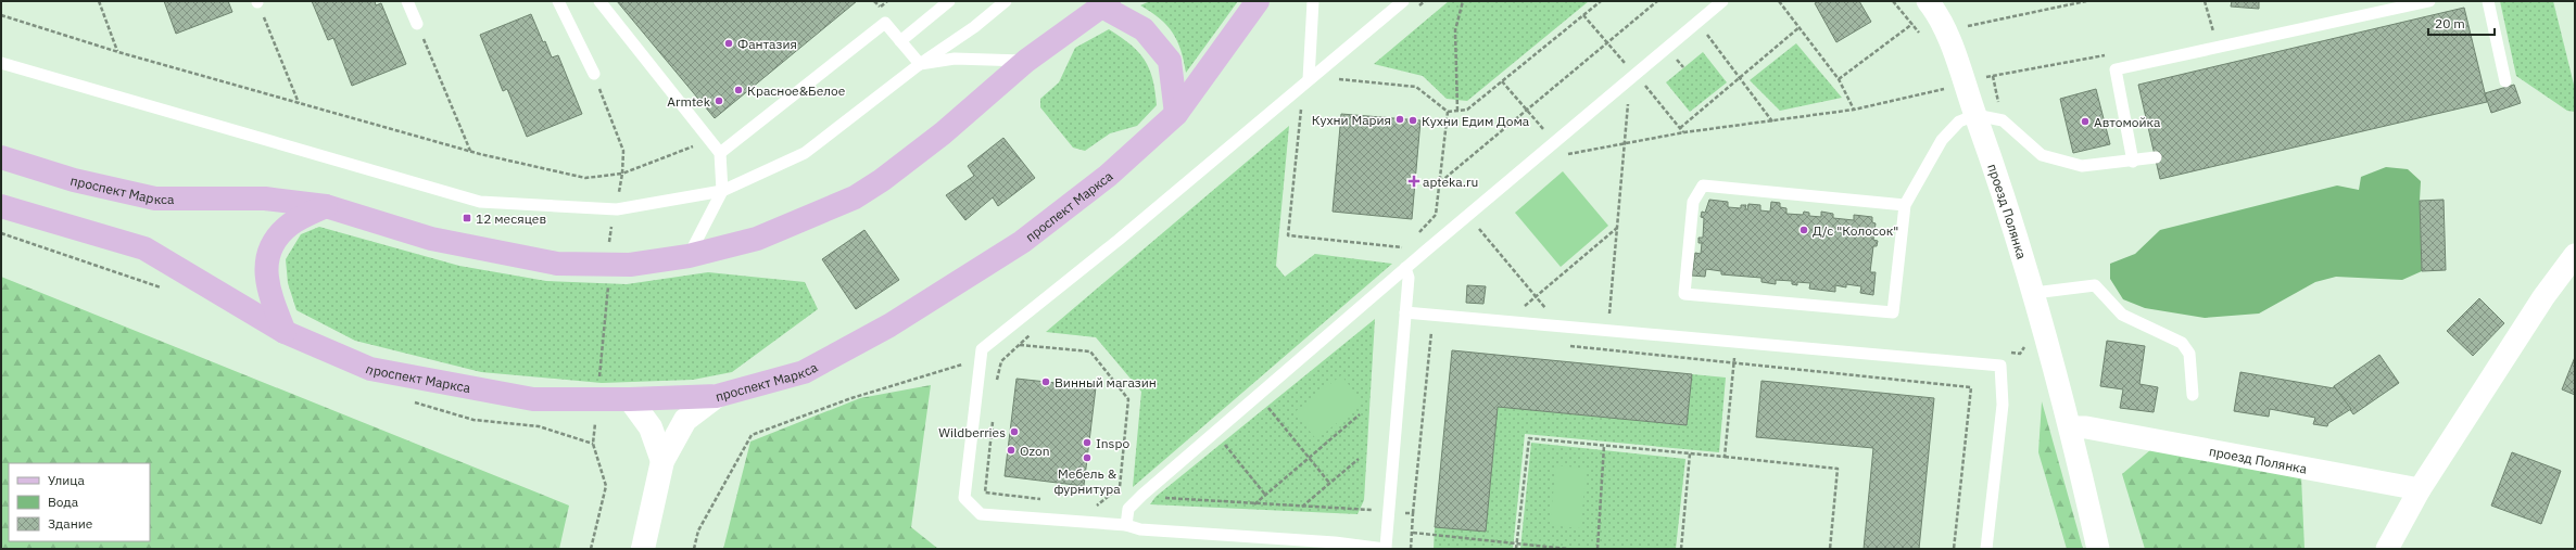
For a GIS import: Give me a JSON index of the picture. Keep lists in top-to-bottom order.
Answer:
{
  "streets": {
    "main road": ["проспект Маркса"],
    "street": ["проезд Полянка"]
  },
  "places": {
    "other": [
      "Фантазия",
      "Красное&Белое",
      "Armtek",
      "Кухни Мария",
      "Кухни Едим Дома",
      "Автомойка",
      "Д/с \"Колосок\"",
      "Винный магазин",
      "Wildberries",
      "Inspo",
      "Ozon",
      "Мебель & фурнитура"
    ],
    "health": ["apteka.ru"],
    "transit": ["12 месяцев"]
  },
  "legend": ["Улица", "Вода", "Здание"],
  "scale_bar": "20 m"
}
